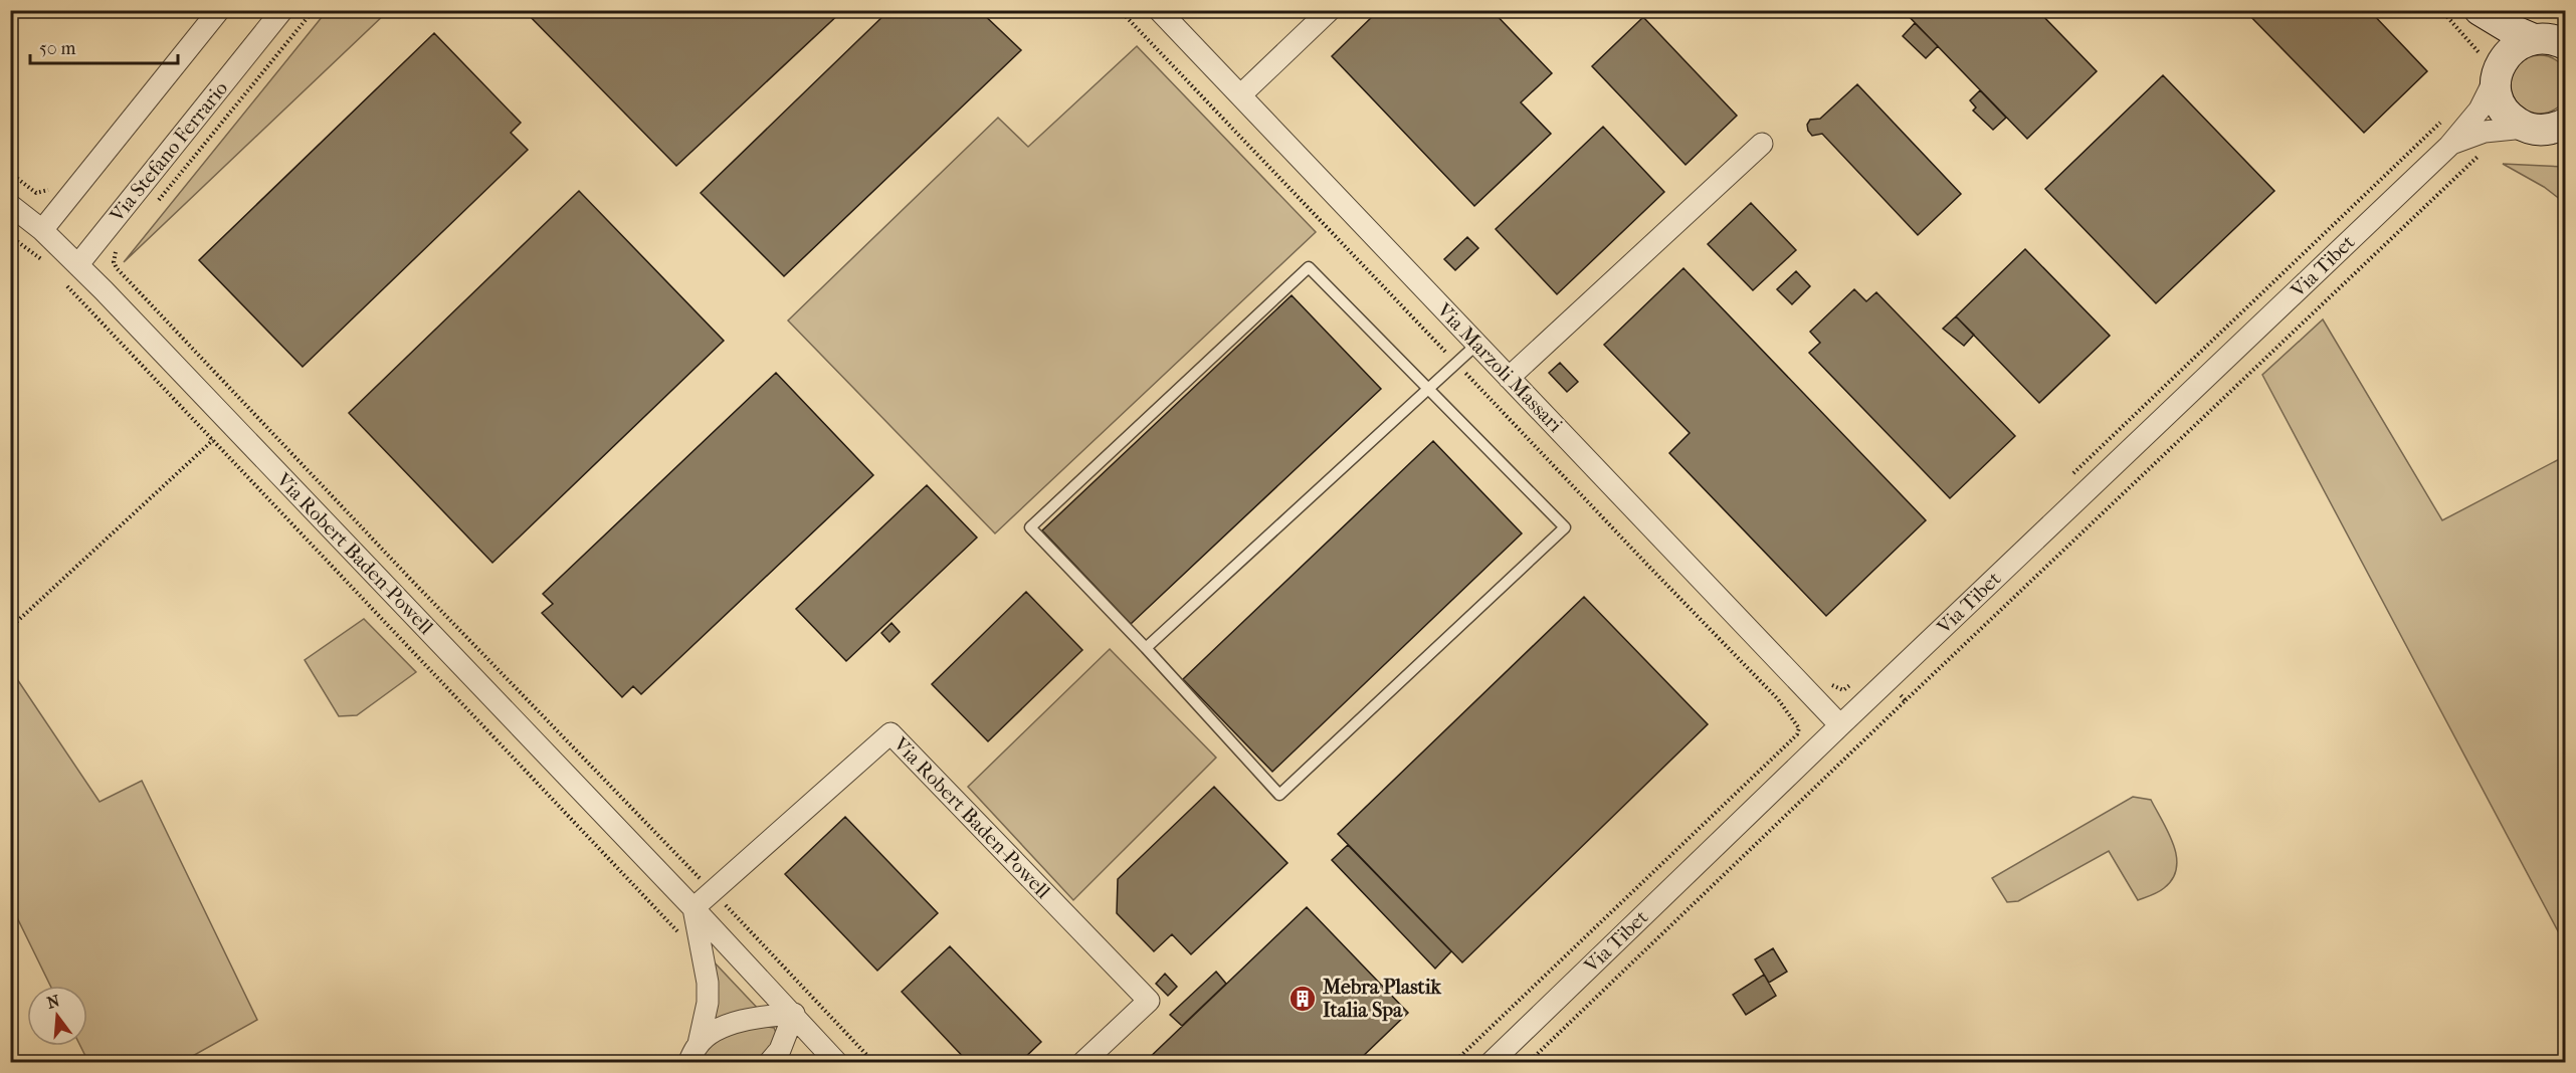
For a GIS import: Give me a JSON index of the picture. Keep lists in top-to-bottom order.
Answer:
{
  "streets": {
    "street": [
      "Via Stefano Ferrario",
      "Via Tibet",
      "Via Marzoli Massari",
      "Via Robert Baden-Powell"
    ]
  },
  "crossings": [
    ["Via Stefano Ferrario", "Via Robert Baden-Powell"],
    ["Via Tibet", "Via Marzoli Massari"]
  ],
  "places": {
    "building": ["Mebra Plastik Italia Spa"]
  },
  "scale_bar": "50 m",
  "north": "top"
}
